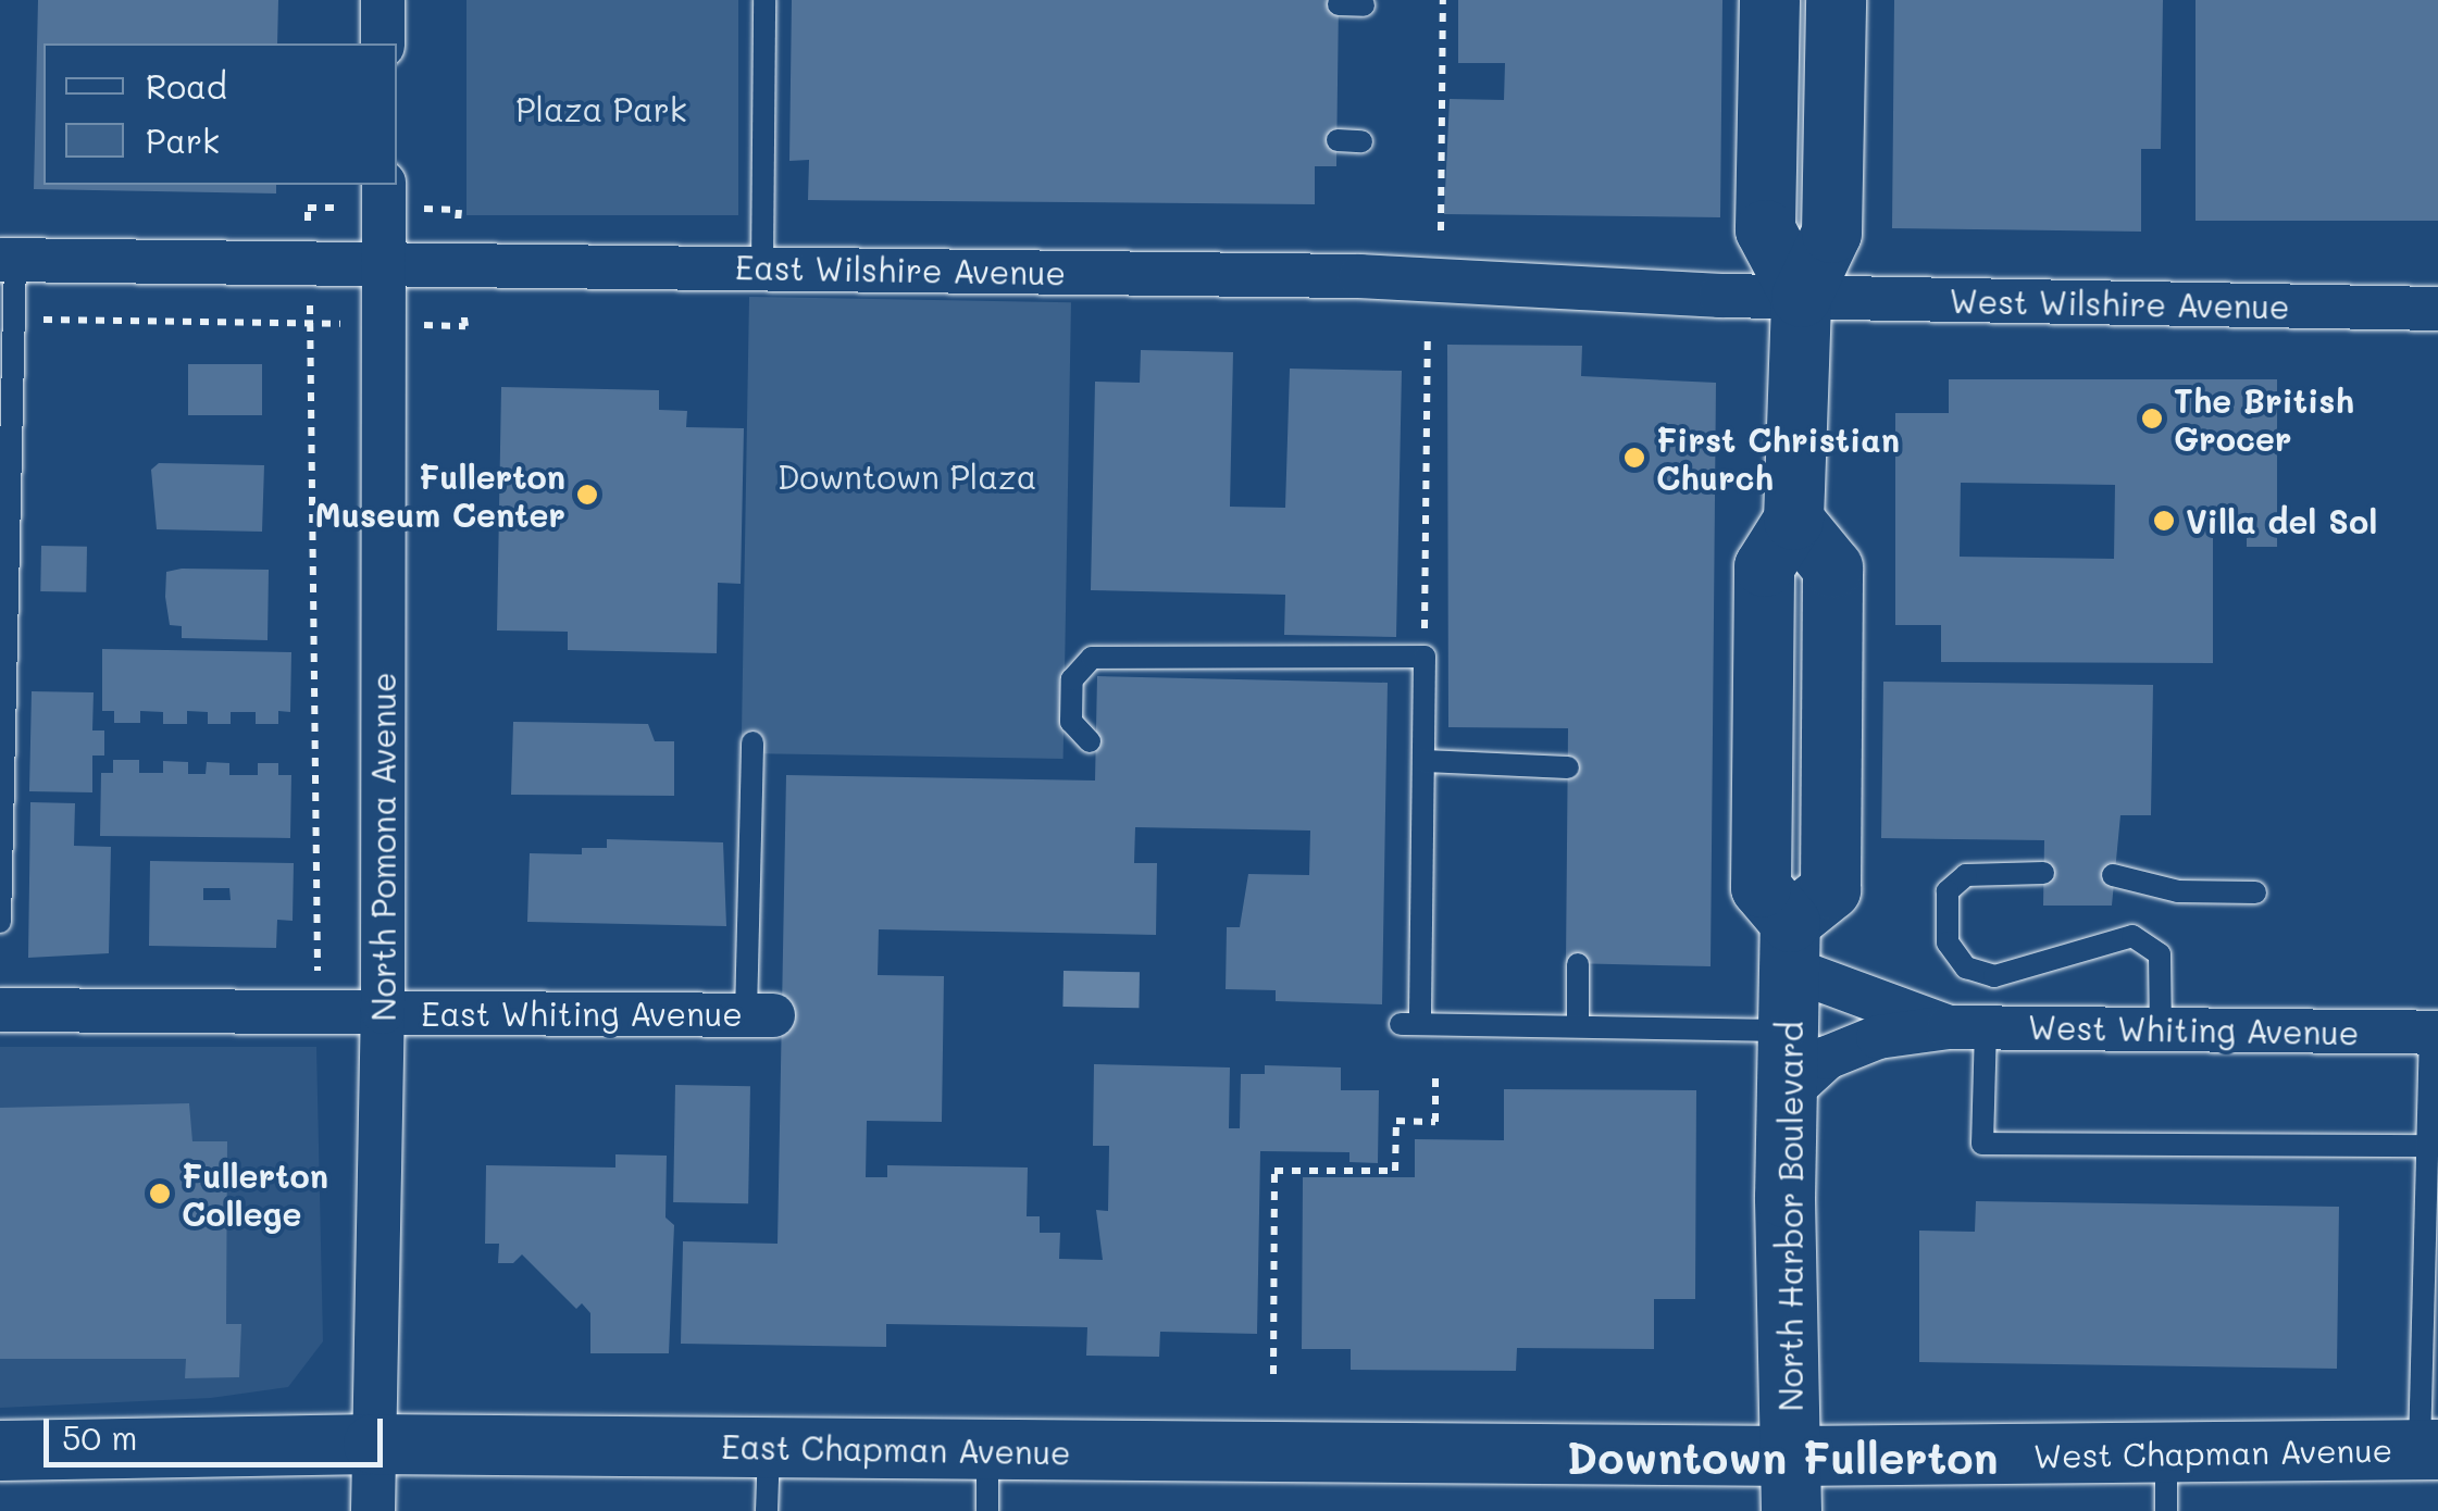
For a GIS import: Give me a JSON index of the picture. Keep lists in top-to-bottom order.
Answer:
{
  "streets": {
    "main road": ["North Harbor Boulevard", "East Chapman Avenue", "West Chapman Avenue"],
    "street": [
      "East Wilshire Avenue",
      "West Wilshire Avenue",
      "North Pomona Avenue",
      "East Whiting Avenue",
      "West Whiting Avenue"
    ]
  },
  "crossings": [
    ["East Wilshire Avenue", "West Wilshire Avenue"],
    ["East Wilshire Avenue", "North Pomona Avenue"],
    ["North Pomona Avenue", "East Whiting Avenue"],
    ["North Pomona Avenue", "East Chapman Avenue"],
    ["West Whiting Avenue", "North Harbor Boulevard"],
    ["North Harbor Boulevard", "East Chapman Avenue"],
    ["North Harbor Boulevard", "West Chapman Avenue"],
    ["East Chapman Avenue", "West Chapman Avenue"]
  ],
  "districts": ["Downtown Fullerton"],
  "parks": ["Plaza Park", "Downtown Plaza"],
  "places": [
    "The British Grocer",
    "First Christian Church",
    "Fullerton Museum Center",
    "Villa del Sol",
    "Fullerton College"
  ],
  "legend": ["Road", "Park"],
  "scale_bar": "50 m"
}
